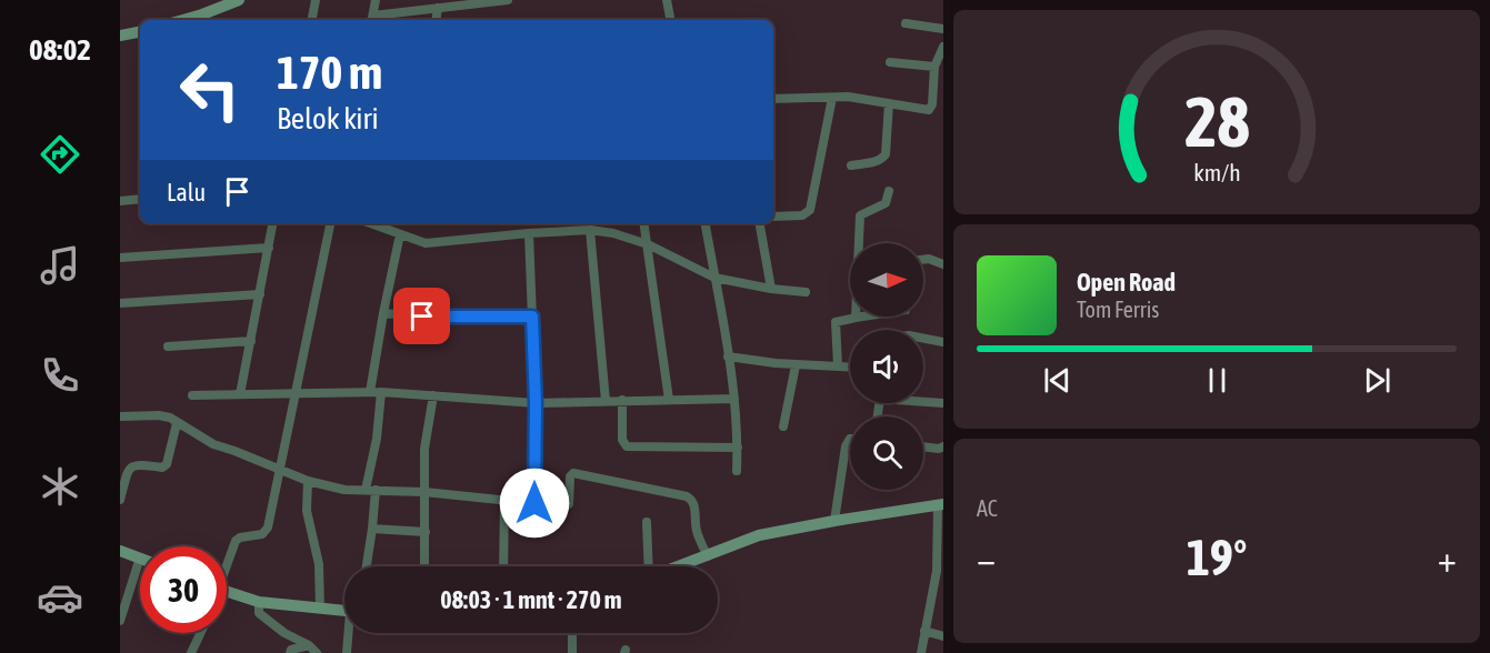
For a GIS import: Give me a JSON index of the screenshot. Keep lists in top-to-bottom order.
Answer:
{
  "north": "right",
  "page": {
    "tabs": "08:02",
    "turn": ["170 m", "Belok kiri"],
    "then": "Lalu",
    "song": ["Open Road", "Tom Ferris"],
    "tile": "AC",
    "heat": ["−", "19°", "+"],
    "limit": "30",
    "trip": "08:03 · 1 mnt · 270 m",
    "gauge": ["28", "km/h"]
  }
}
